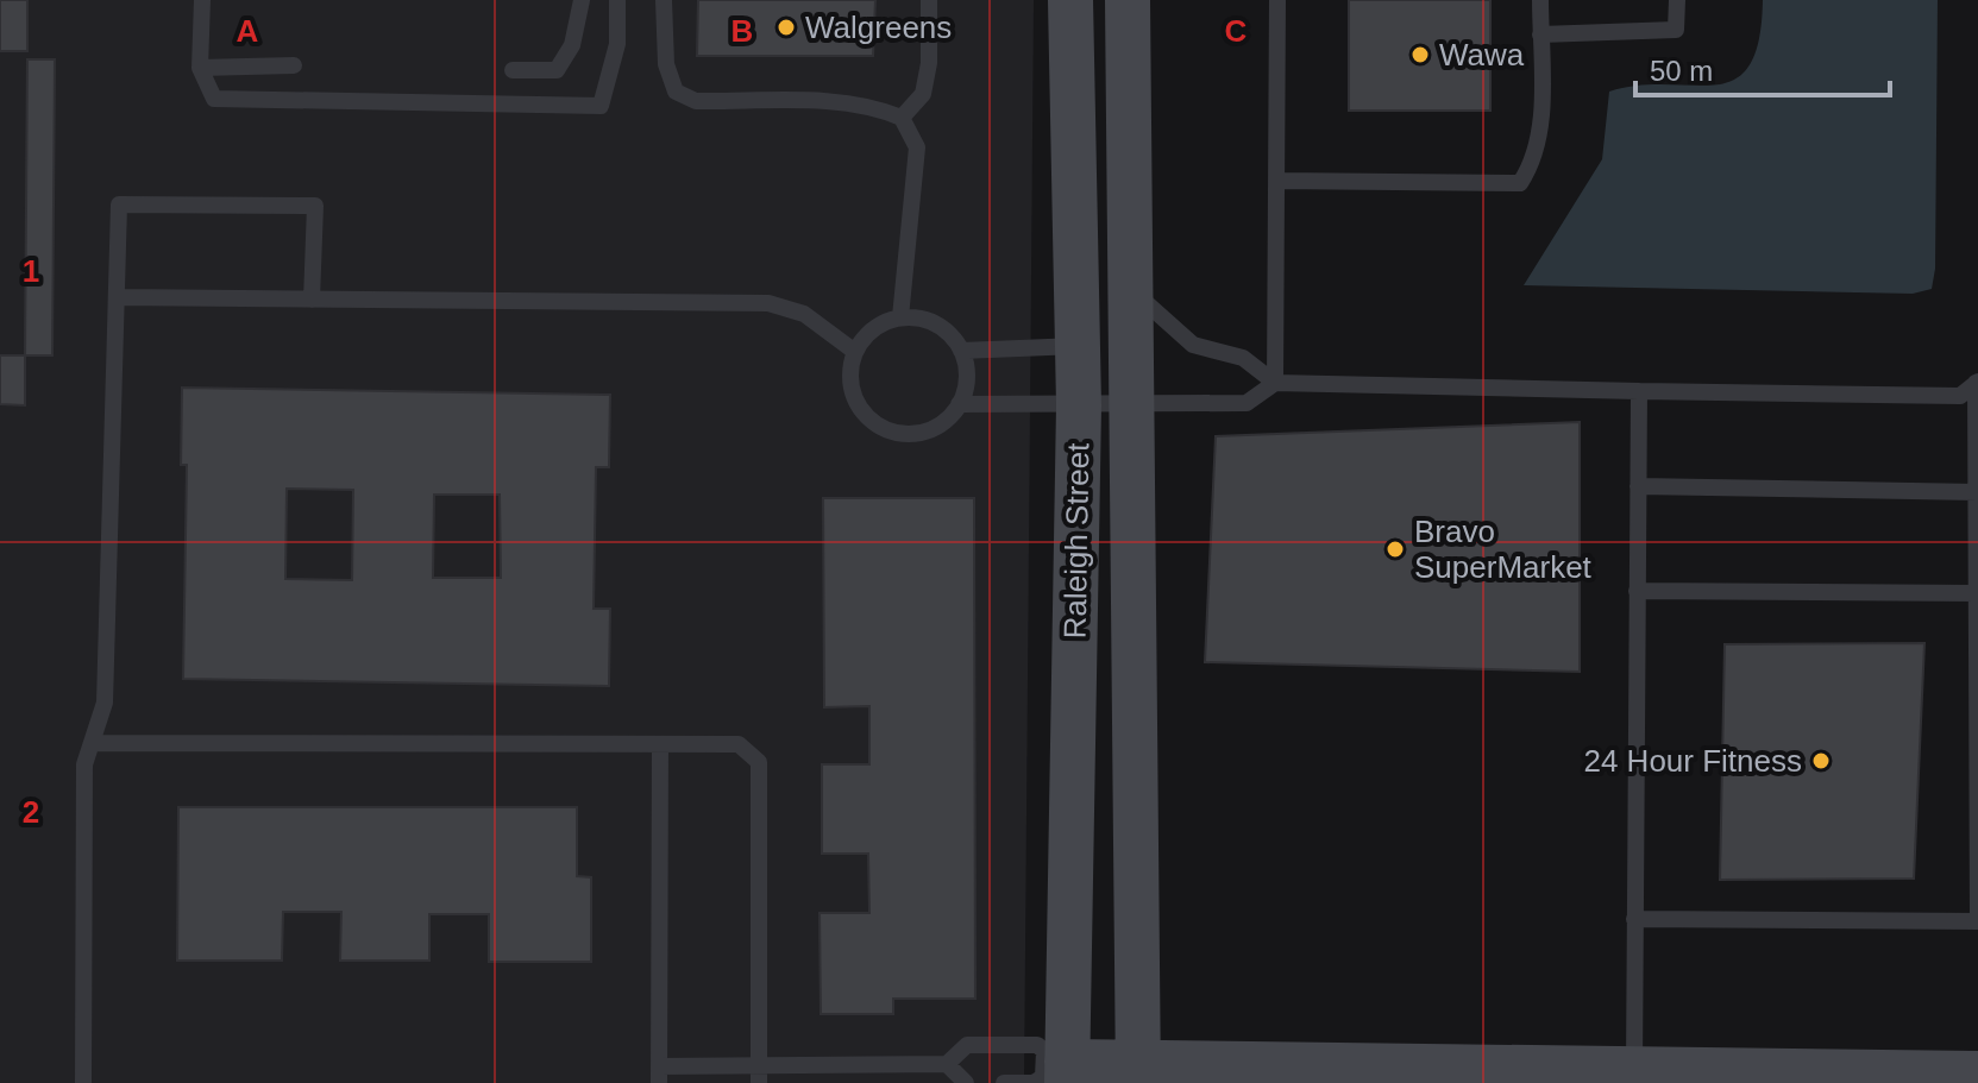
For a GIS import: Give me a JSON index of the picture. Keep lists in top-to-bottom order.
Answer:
{
  "streets": {
    "street": ["Raleigh Street"]
  },
  "places": [
    "Walgreens",
    "Wawa",
    "Bravo SuperMarket",
    "24 Hour Fitness"
  ],
  "scale_bar": "50 m",
  "grid": {
    "columns": ["A", "B", "C"],
    "rows": ["1", "2"]
  }
}
